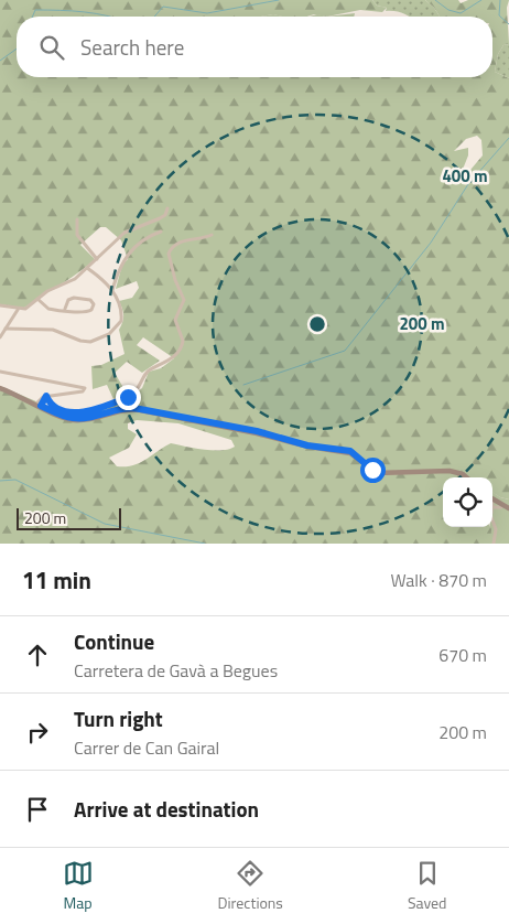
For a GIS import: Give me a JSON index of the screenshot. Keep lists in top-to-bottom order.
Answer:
{
  "scale_bar": "200 m",
  "page": {
    "search": "Search here",
    "scale": "200 m",
    "heading": ["11 min", "Walk · 870 m"],
    "list": [
      ["Continue", "Carretera de Gavà a Begues", "670 m"],
      ["Turn right", "Carrer de Can Gairal", "200 m"],
      "Arrive at destination"
    ],
    "nav": ["Map", "Directions", "Saved"]
  },
  "rings": ["400 m", "200 m"]
}
